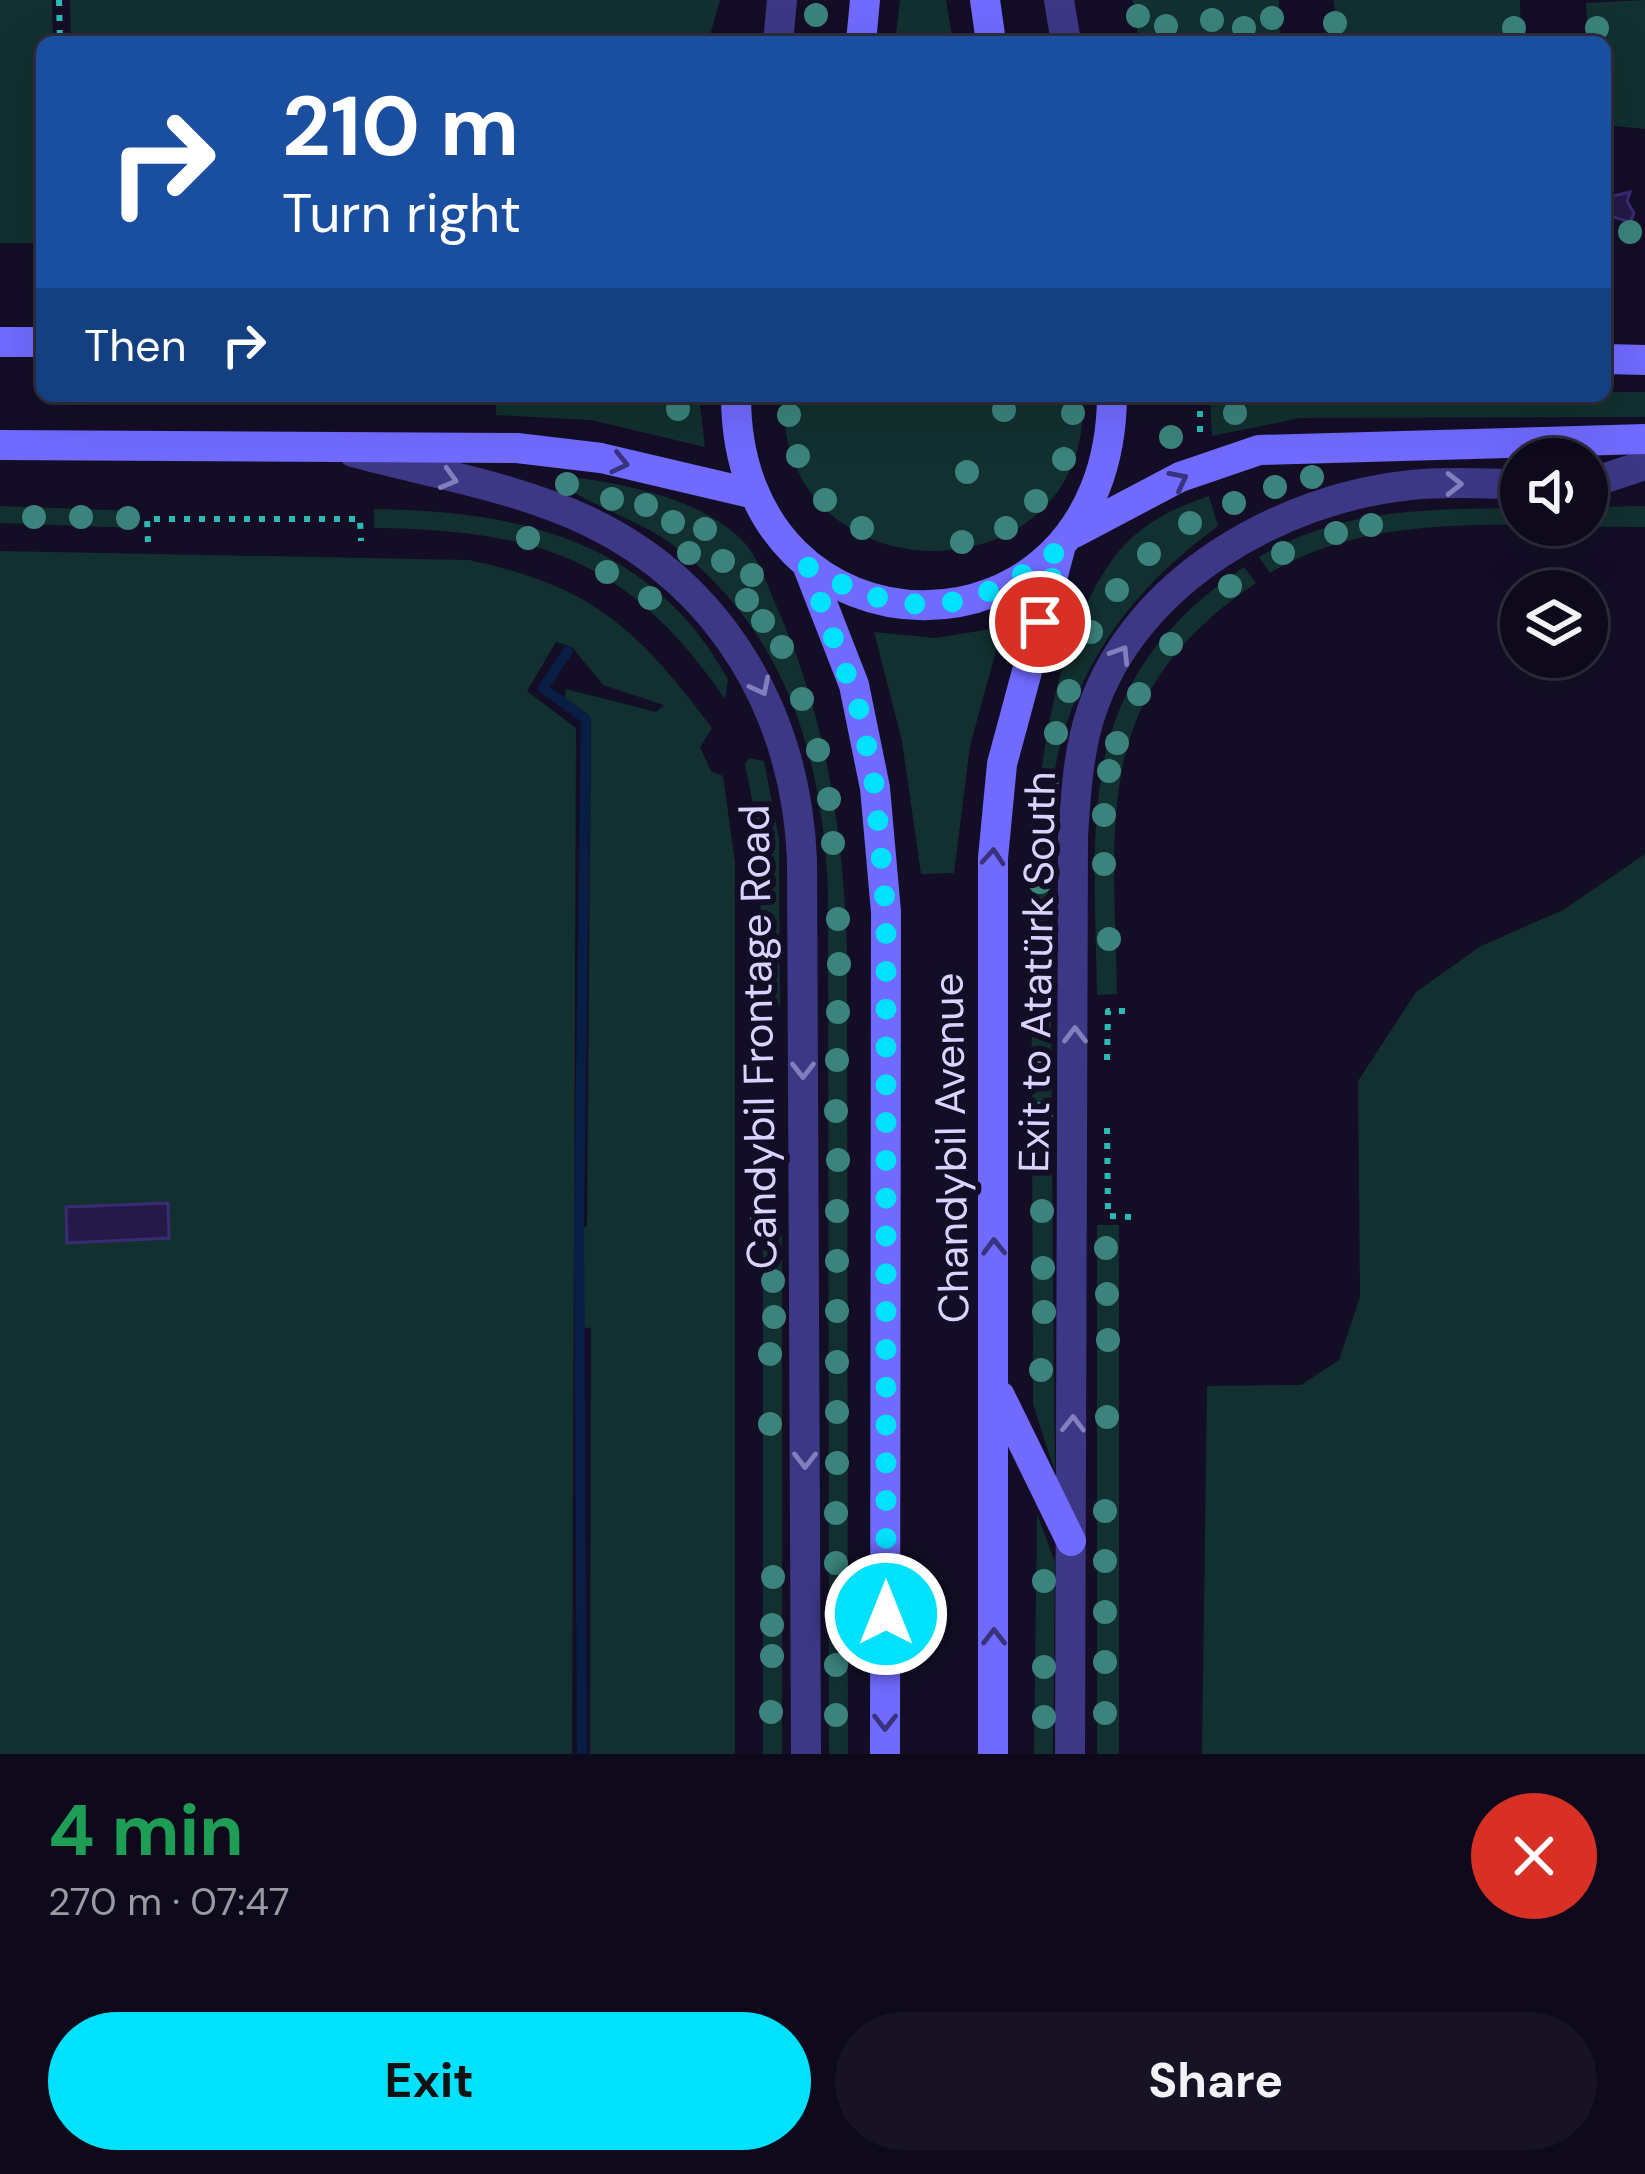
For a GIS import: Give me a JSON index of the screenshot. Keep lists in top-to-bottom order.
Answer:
{
  "streets": {
    "main road": ["Chandybil Avenue"],
    "street": ["Exit to Atatürk South", "Candybil Frontage Road"]
  },
  "one_way": ["Exit to Atatürk South", "Candybil Frontage Road"],
  "page": {
    "turn": ["210 m", "Turn right"],
    "then": "Then",
    "heading": ["4 min", "270 m · 07:47"],
    "buttons": ["Exit", "Share"]
  }
}
